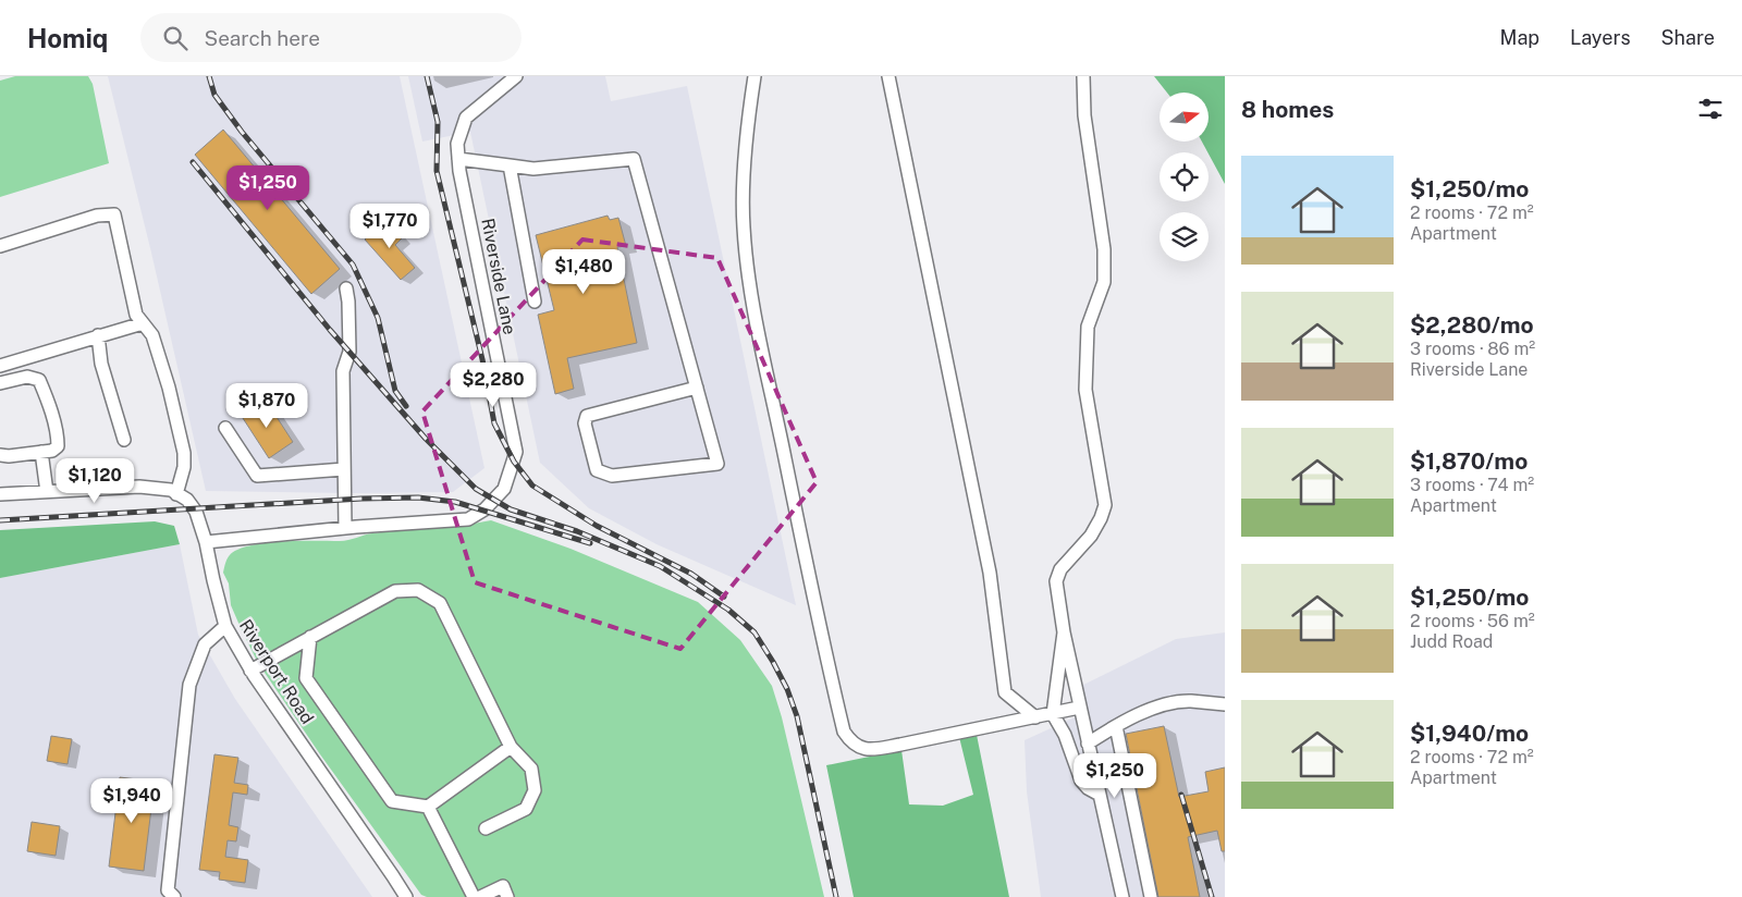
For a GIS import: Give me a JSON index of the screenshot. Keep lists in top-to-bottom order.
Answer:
{
  "streets": {
    "street": ["Riverside Lane", "Riverport Road"]
  },
  "crossings": [
    ["Riverside Lane", "Riverport Road"]
  ],
  "north": "right",
  "page": {
    "header": "Homiq",
    "search": "Search here",
    "nav": ["Map", "Layers", "Share"],
    "heading": "8 homes",
    "list": [
      {
        "name": "$1,250/mo",
        "note": "2 rooms · 72 m² · Apartment"
      },
      {
        "name": "$2,280/mo",
        "note": "3 rooms · 86 m² · Riverside Lane"
      },
      {
        "name": "$1,870/mo",
        "note": "3 rooms · 74 m² · Apartment"
      },
      {
        "name": "$1,250/mo",
        "note": "2 rooms · 56 m² · Judd Road"
      },
      {
        "name": "$1,940/mo",
        "note": "2 rooms · 72 m² · Apartment"
      }
    ],
    "price": [
      "$1,250",
      "$1,770",
      "$1,480",
      "$2,280",
      "$1,870",
      "$1,120",
      "$1,250",
      "$1,940"
    ]
  }
}
